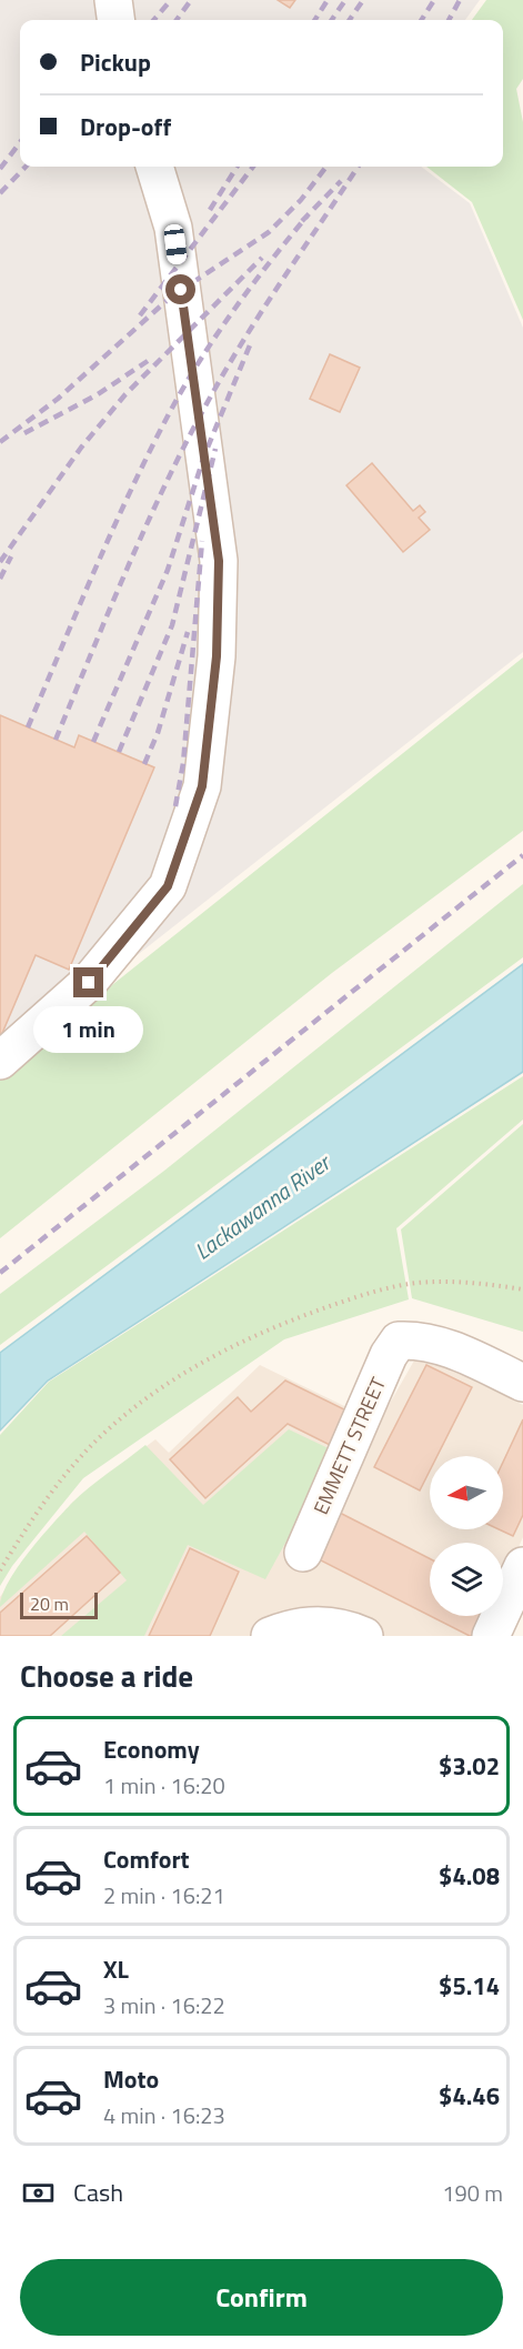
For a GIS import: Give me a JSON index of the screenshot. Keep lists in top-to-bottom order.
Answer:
{
  "streets": {
    "street": ["EMMETT STREET"]
  },
  "water": ["Lackawanna River"],
  "scale_bar": "20 m",
  "north": "left",
  "page": {
    "banner": ["Pickup", "Drop-off"],
    "bubble": "1 min",
    "scale": "20 m",
    "heading": "Choose a ride",
    "list": [
      {
        "name": "Economy",
        "note": "1 min · 16:20",
        "value": "$3.02"
      },
      {
        "name": "Comfort",
        "note": "2 min · 16:21",
        "value": "$4.08"
      },
      {
        "name": "XL",
        "note": "3 min · 16:22",
        "value": "$5.14"
      },
      {
        "name": "Moto",
        "note": "4 min · 16:23",
        "value": "$4.46"
      }
    ],
    "pay": ["Cash", "190 m"],
    "buttons": "Confirm"
  }
}
